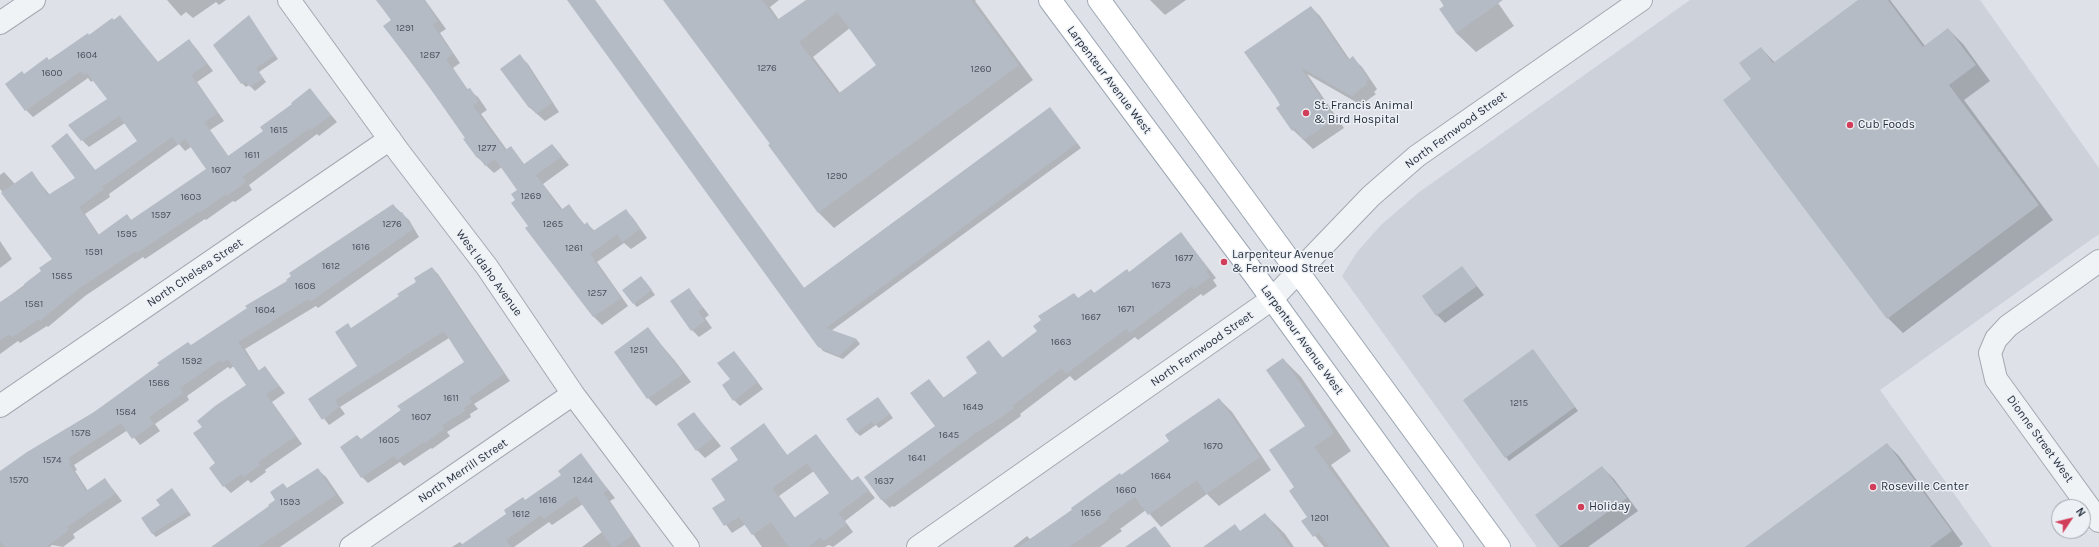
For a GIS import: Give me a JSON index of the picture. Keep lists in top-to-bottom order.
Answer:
{
  "streets": {
    "main road": ["Larpenteur Avenue West"],
    "street": [
      "North Fernwood Street",
      "North Chelsea Street",
      "West Idaho Avenue",
      "Dionne Street West",
      "North Merrill Street"
    ]
  },
  "crossings": [
    ["Larpenteur Avenue West", "North Fernwood Street"],
    ["North Chelsea Street", "West Idaho Avenue"],
    ["West Idaho Avenue", "North Merrill Street"]
  ],
  "places": [
    "St. Francis Animal & Bird Hospital",
    "Cub Foods",
    "Larpenteur Avenue & Fernwood Street",
    "Roseville Center",
    "Holiday"
  ],
  "house_numbers": [
    "1291",
    "1604",
    "1287",
    "1276",
    "1260",
    "1600",
    "1615",
    "1277",
    "1611",
    "1607",
    "1290",
    "1269",
    "1603",
    "1597",
    "1276",
    "1265",
    "1595",
    "1616",
    "1261",
    "1591",
    "1677",
    "1612",
    "1585",
    "1673",
    "1608",
    "1257",
    "1581",
    "1671",
    "1604",
    "1667",
    "1663",
    "1251",
    "1592",
    "1588",
    "1611",
    "1215",
    "1649",
    "1584",
    "1607",
    "1578",
    "1645",
    "1605",
    "1670",
    "1641",
    "1574",
    "1664",
    "1570",
    "1244",
    "1637",
    "1660",
    "1616",
    "1593",
    "1656",
    "1612",
    "1201"
  ],
  "north": "top right"
}
